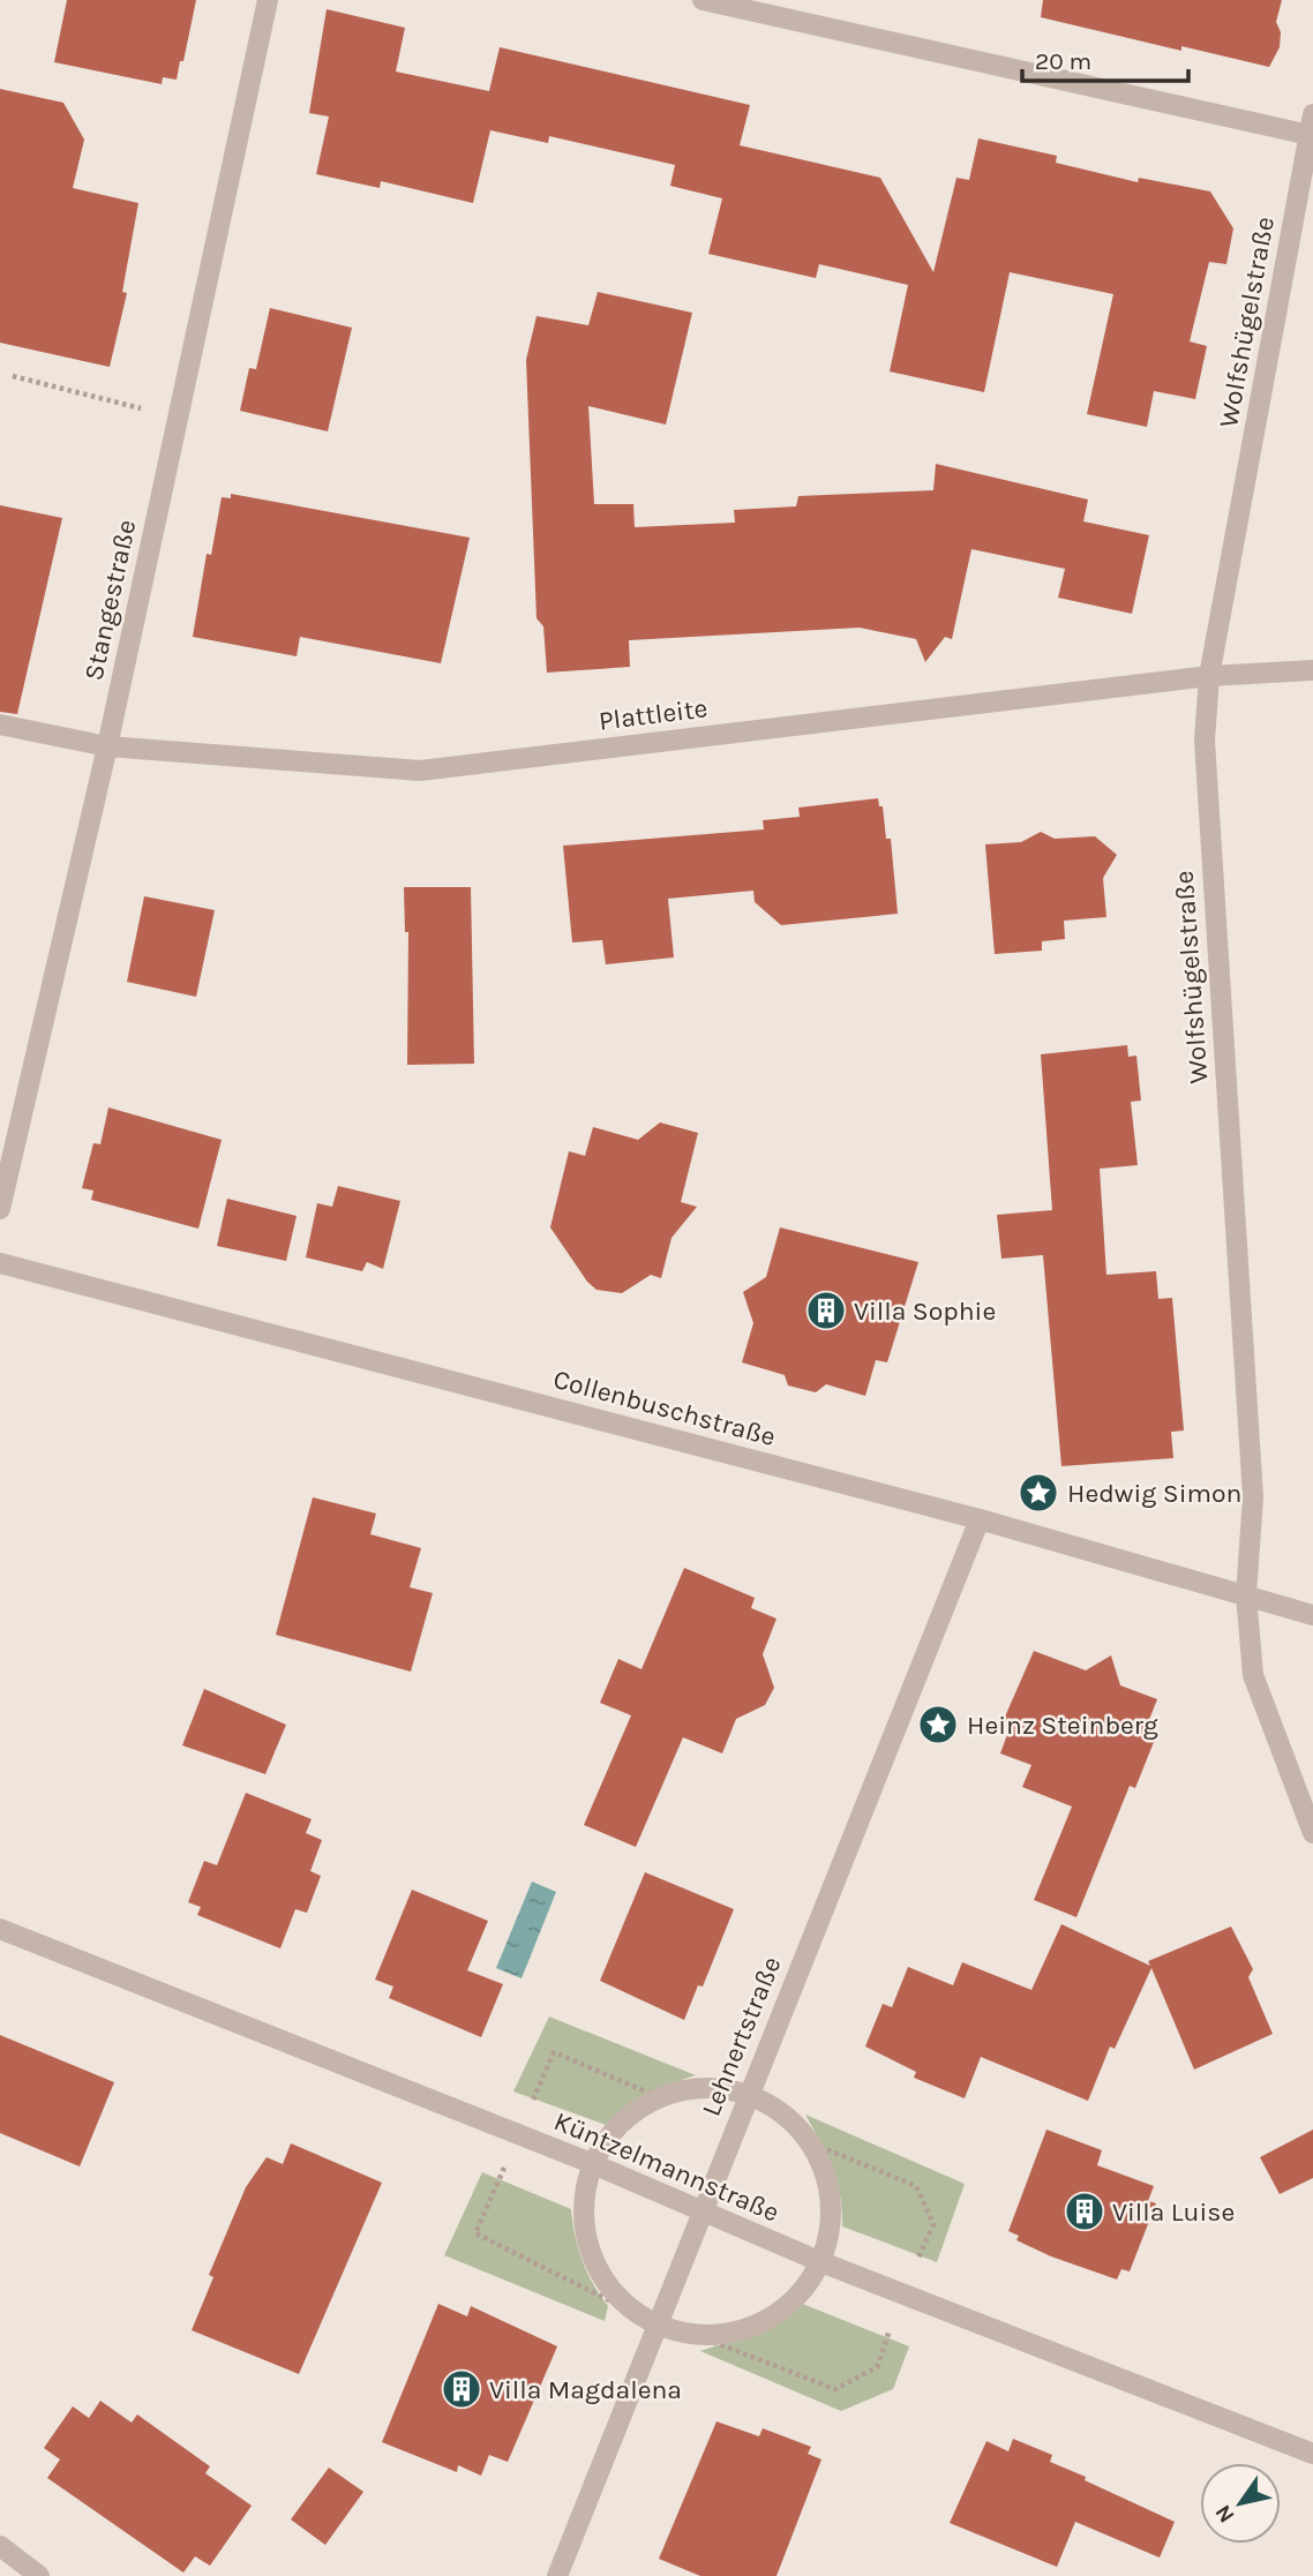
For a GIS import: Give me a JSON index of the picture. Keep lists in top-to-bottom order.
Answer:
{
  "streets": {
    "street": [
      "Wolfshügelstraße",
      "Stangestraße",
      "Plattleite",
      "Collenbuschstraße",
      "Lehnertstraße",
      "Küntzelmannstraße"
    ]
  },
  "crossings": [
    ["Wolfshügelstraße", "Plattleite"],
    ["Wolfshügelstraße", "Collenbuschstraße"],
    ["Stangestraße", "Plattleite"],
    ["Collenbuschstraße", "Lehnertstraße"],
    ["Lehnertstraße", "Küntzelmannstraße"]
  ],
  "places": {
    "building": ["Villa Sophie", "Villa Luise", "Villa Magdalena"],
    "place": ["Hedwig Simon", "Heinz Steinberg"]
  },
  "scale_bar": "20 m",
  "north": "bottom left"
}
